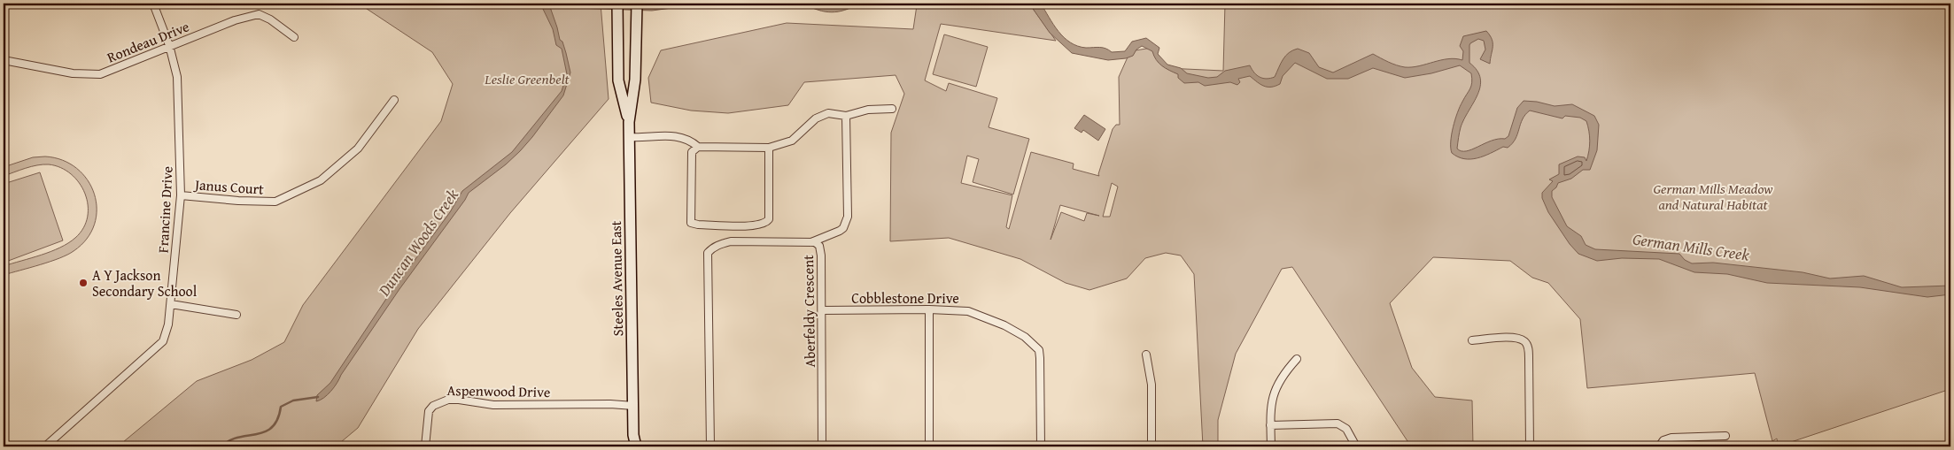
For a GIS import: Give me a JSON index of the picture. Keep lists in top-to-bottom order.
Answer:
{
  "streets": {
    "main road": ["Steeles Avenue East"],
    "street": [
      "Rondeau Drive",
      "Janus Court",
      "Francine Drive",
      "Cobblestone Drive",
      "Aberfeldy Crescent",
      "Aspenwood Drive"
    ]
  },
  "crossings": [
    ["Rondeau Drive", "Francine Drive"],
    ["Janus Court", "Francine Drive"],
    ["Steeles Avenue East", "Aspenwood Drive"],
    ["Cobblestone Drive", "Aberfeldy Crescent"]
  ],
  "water": ["Duncan Woods Creek", "German Mills Creek"],
  "parks": ["Leslie Greenbelt", "German Mills Meadow and Natural Habitat"],
  "places": ["A Y Jackson Secondary School"]
}
